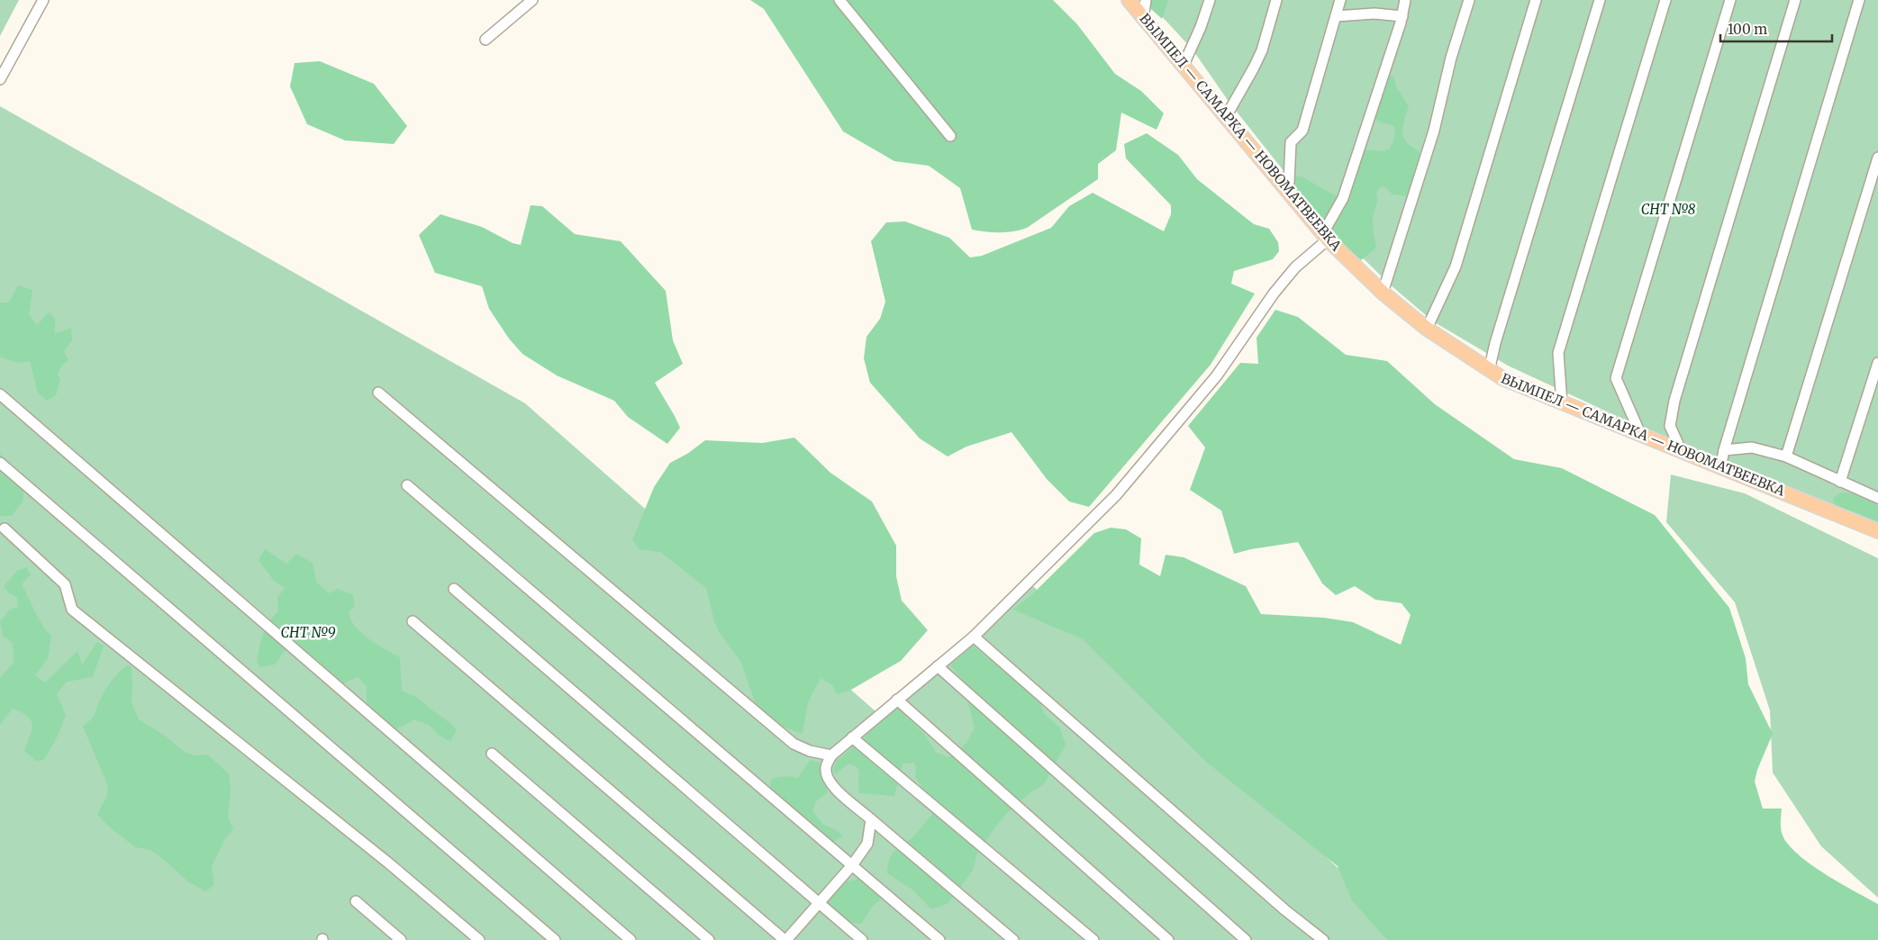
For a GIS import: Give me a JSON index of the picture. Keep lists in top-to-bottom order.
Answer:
{
  "streets": {
    "main road": ["ВЫМПЕЛ — САМАРКА — НОВОМАТВЕЕВКА"]
  },
  "parks": ["СНТ №8", "СНТ №9"],
  "scale_bar": "100 m"
}
